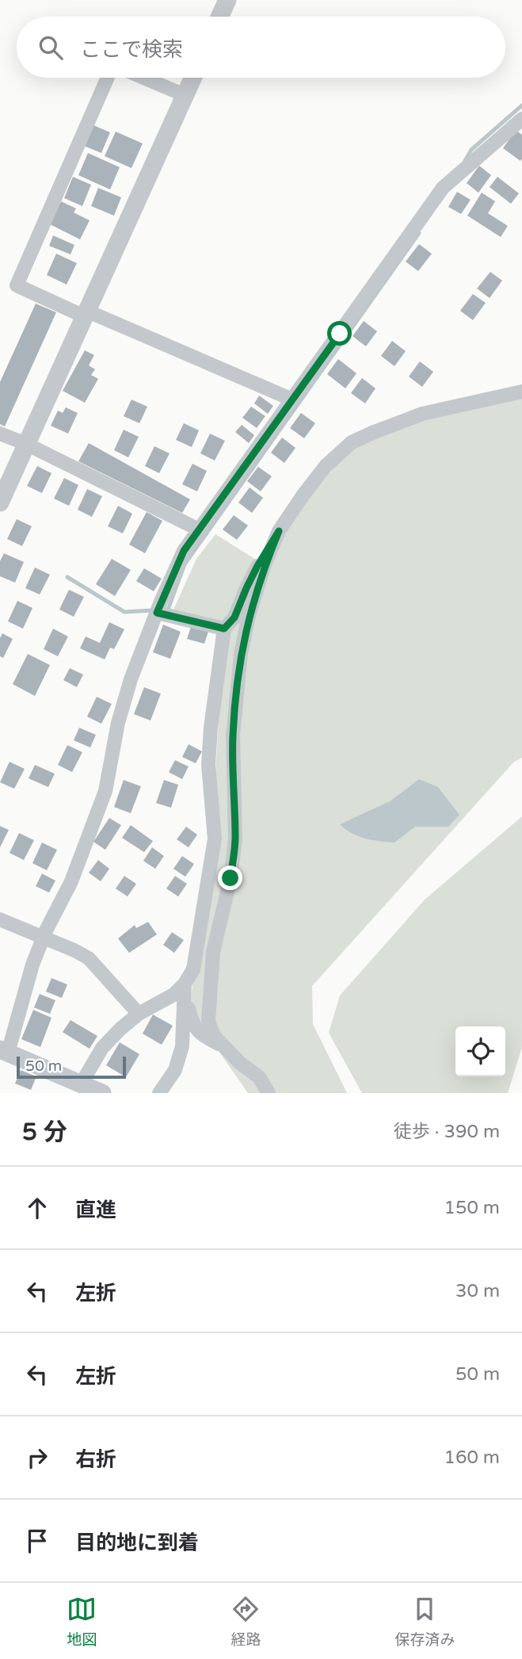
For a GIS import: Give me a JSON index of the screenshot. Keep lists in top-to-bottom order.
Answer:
{
  "scale_bar": "50 m",
  "page": {
    "search": "ここで検索",
    "scale": "50 m",
    "heading": ["5 分", "徒歩 · 390 m"],
    "list": [
      ["直進", "150 m"],
      ["左折", "30 m"],
      ["左折", "50 m"],
      ["右折", "160 m"],
      "目的地に到着"
    ],
    "nav": ["地図", "経路", "保存済み"]
  }
}
